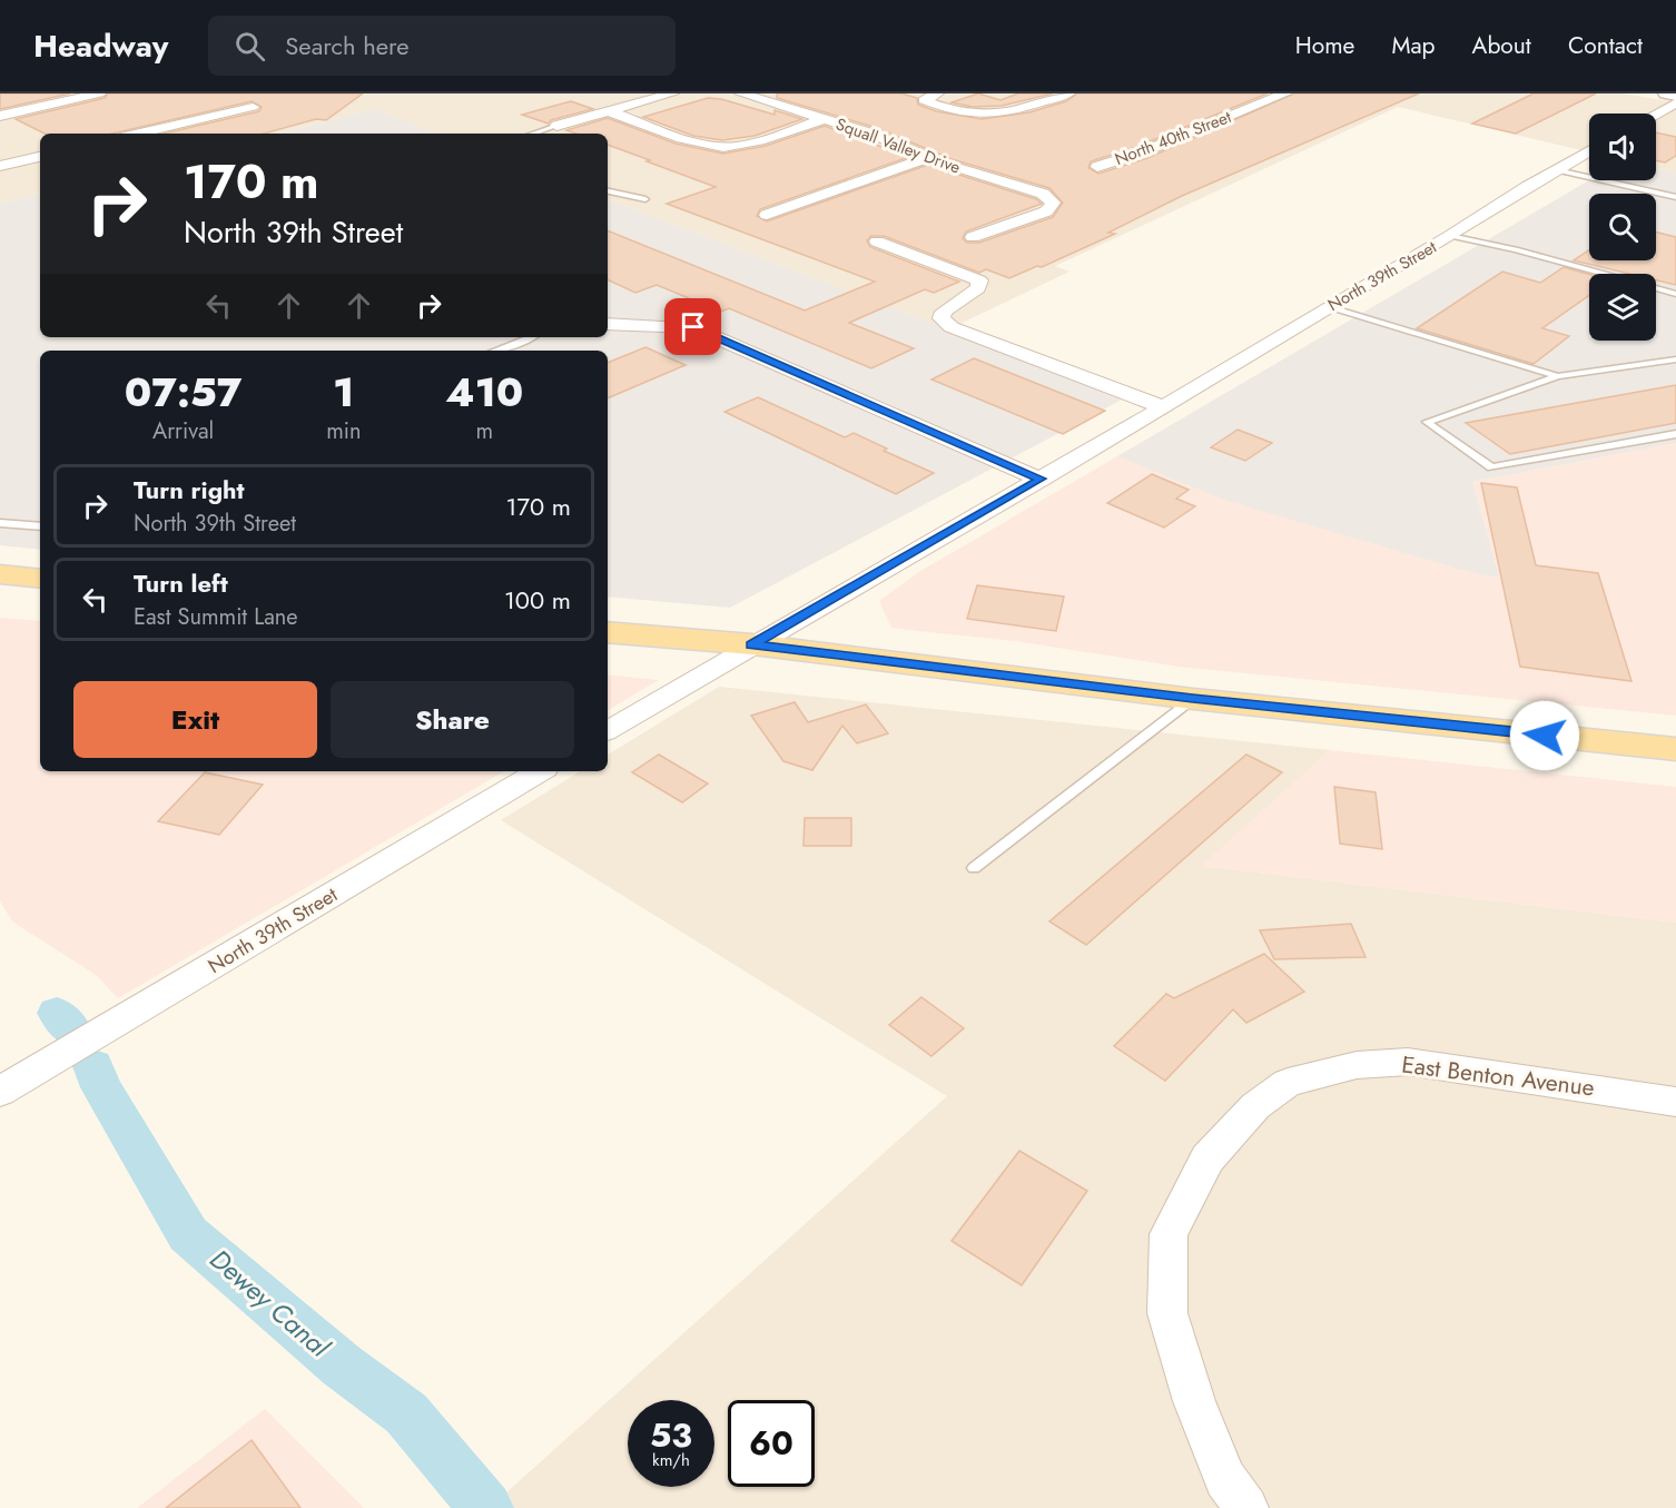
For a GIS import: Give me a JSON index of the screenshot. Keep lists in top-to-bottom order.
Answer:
{
  "streets": {
    "street": [
      "North 40th Street",
      "Squall Valley Drive",
      "North 39th Street",
      "East Benton Avenue"
    ]
  },
  "water": ["Dewey Canal"],
  "page": {
    "header": "Headway",
    "search": "Search here",
    "nav": [
      "Home",
      "Map",
      "About",
      "Contact"
    ],
    "turn": ["170 m", "North 39th Street"],
    "eta": [
      "07:57",
      "Arrival",
      "1",
      "min",
      "410",
      "m"
    ],
    "list": [
      {
        "name": "Turn right",
        "note": "North 39th Street",
        "value": "170 m"
      },
      {
        "name": "Turn left",
        "note": "East Summit Lane",
        "value": "100 m"
      }
    ],
    "buttons": ["Exit", "Share"],
    "speed": "53 km/h",
    "limit": "60"
  }
}
